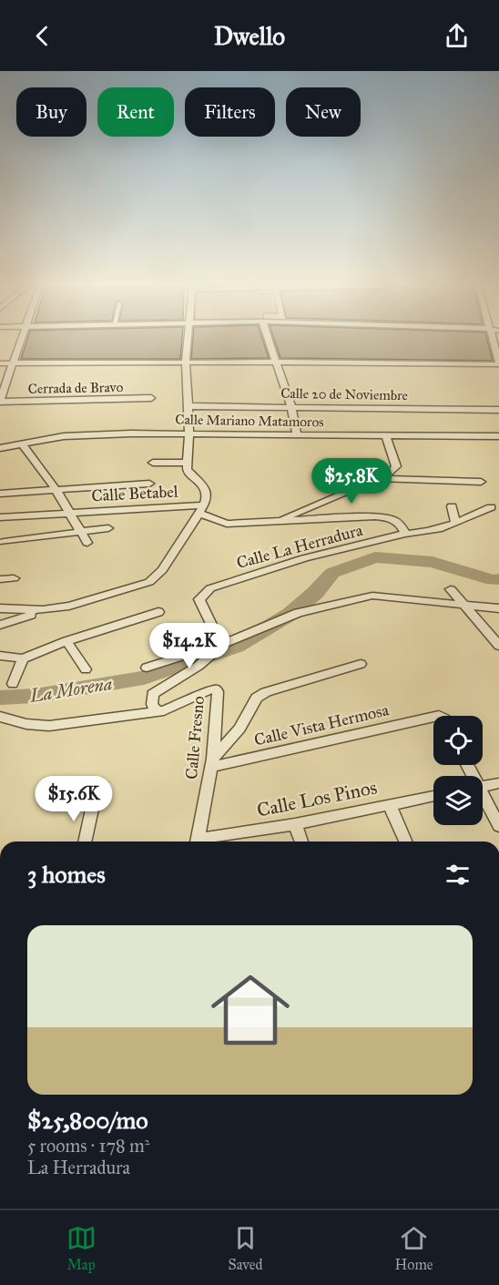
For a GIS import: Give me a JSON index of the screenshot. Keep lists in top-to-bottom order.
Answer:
{
  "streets": {
    "street": [
      "Cerrada de Bravo",
      "Calle 20 de Noviembre",
      "Calle Mariano Matamoros",
      "Calle Betabel",
      "Calle La Herradura",
      "Calle Vista Hermosa",
      "Calle Fresno",
      "Calle Los Pinos"
    ]
  },
  "crossings": [
    ["Calle Vista Hermosa", "Calle Fresno"]
  ],
  "water": ["La Morena"],
  "page": {
    "header": "Dwello",
    "chip": [
      "Buy",
      "Rent",
      "Filters",
      "New"
    ],
    "price": ["$25.8K", "$14.2K", "$15.6K"],
    "heading": "3 homes",
    "list": [
      {
        "name": "$25,800/mo",
        "note": "5 rooms · 178 m² · La Herradura"
      }
    ],
    "tabs": ["Map", "Saved", "Home"]
  }
}
